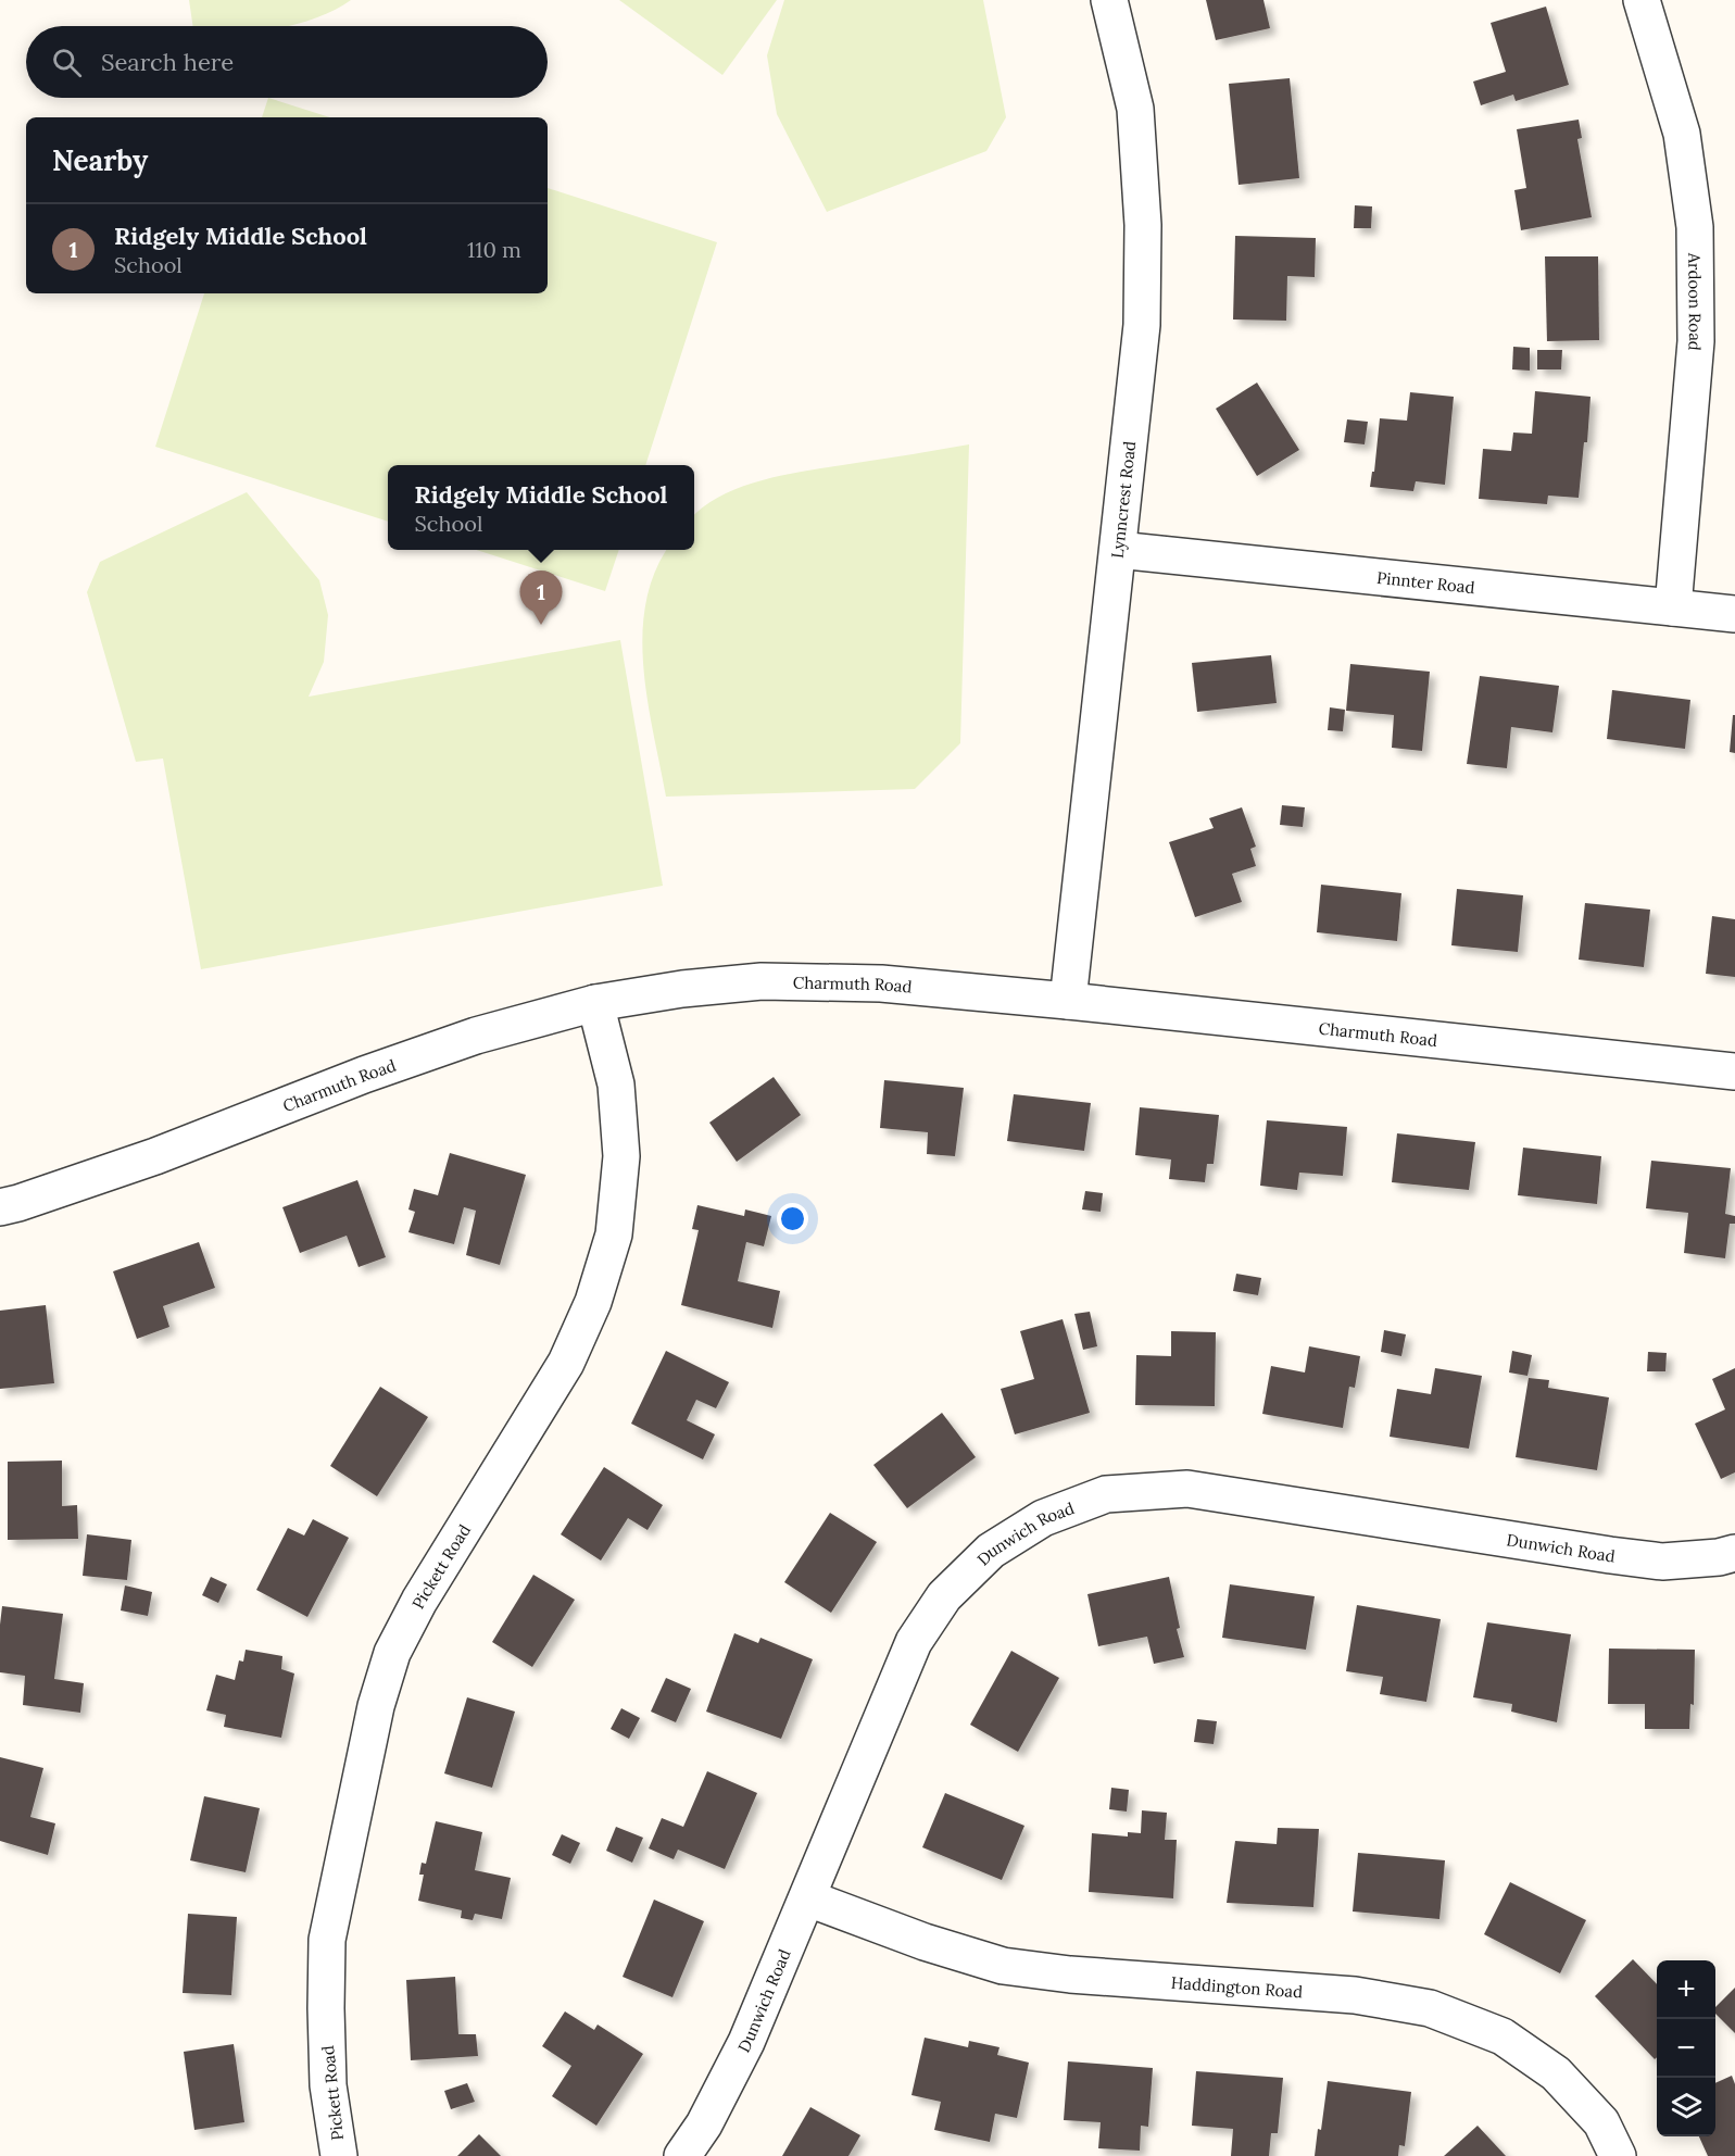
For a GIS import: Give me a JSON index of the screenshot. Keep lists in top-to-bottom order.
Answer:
{
  "streets": {
    "street": [
      "Ardoon Road",
      "Lynncrest Road",
      "Pinnter Road",
      "Charmuth Road",
      "Dunwich Road",
      "Pickett Road",
      "Haddington Road"
    ]
  },
  "crossings": [
    ["Ardoon Road", "Pinnter Road"],
    ["Lynncrest Road", "Pinnter Road"],
    ["Lynncrest Road", "Charmuth Road"],
    ["Charmuth Road", "Pickett Road"],
    ["Dunwich Road", "Haddington Road"]
  ],
  "page": {
    "search": "Search here",
    "heading": "Nearby",
    "list": [
      {
        "mark": "1",
        "name": "Ridgely Middle School",
        "note": "School",
        "value": "110 m"
      }
    ],
    "popup": ["Ridgely Middle School", "School"],
    "pins": "1",
    "map_buttons": ["+", "−"]
  }
}
